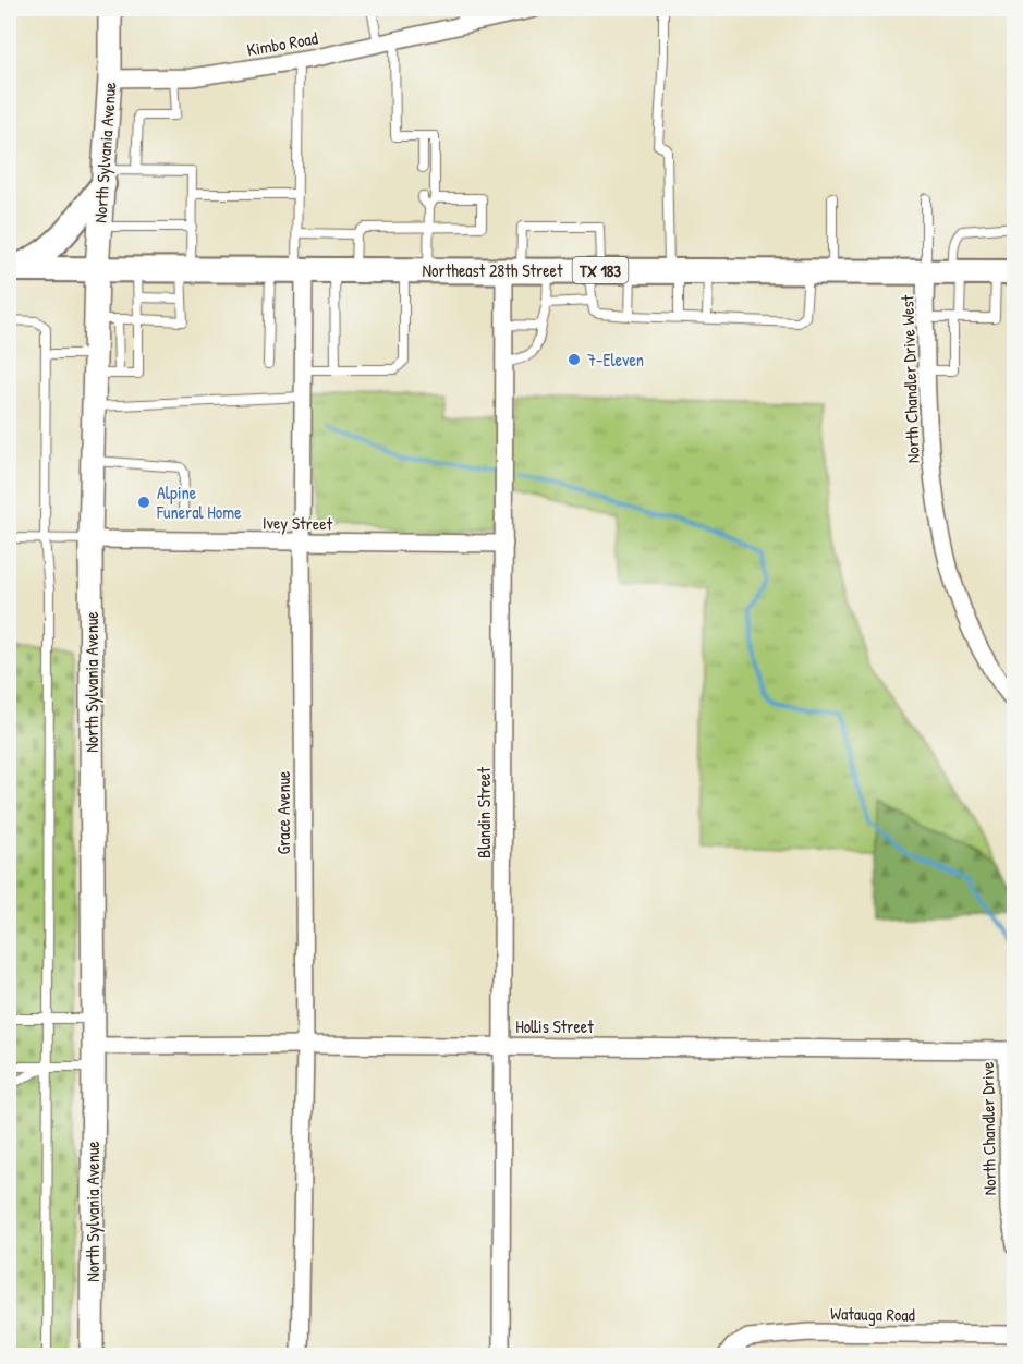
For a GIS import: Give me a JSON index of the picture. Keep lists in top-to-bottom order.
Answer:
{
  "streets": {
    "main road": ["North Sylvania Avenue", "Northeast 28th Street", "TX 183"],
    "street": [
      "Kimbo Road",
      "North Chandler Drive West",
      "Ivey Street",
      "Grace Avenue",
      "Blandin Street",
      "Hollis Street",
      "North Chandler Drive",
      "Watauga Road"
    ]
  },
  "crossings": [
    ["Kimbo Road", "North Sylvania Avenue"],
    ["North Sylvania Avenue", "Northeast 28th Street"],
    ["North Sylvania Avenue", "Ivey Street"],
    ["North Sylvania Avenue", "Hollis Street"],
    ["Northeast 28th Street", "North Chandler Drive West"],
    ["Northeast 28th Street", "Grace Avenue"],
    ["Northeast 28th Street", "Blandin Street"],
    ["Ivey Street", "Grace Avenue"],
    ["Ivey Street", "Blandin Street"],
    ["Grace Avenue", "Hollis Street"],
    ["Blandin Street", "Hollis Street"],
    ["Hollis Street", "North Chandler Drive"]
  ],
  "places": ["7-Eleven", "Alpine Funeral Home"]
}
